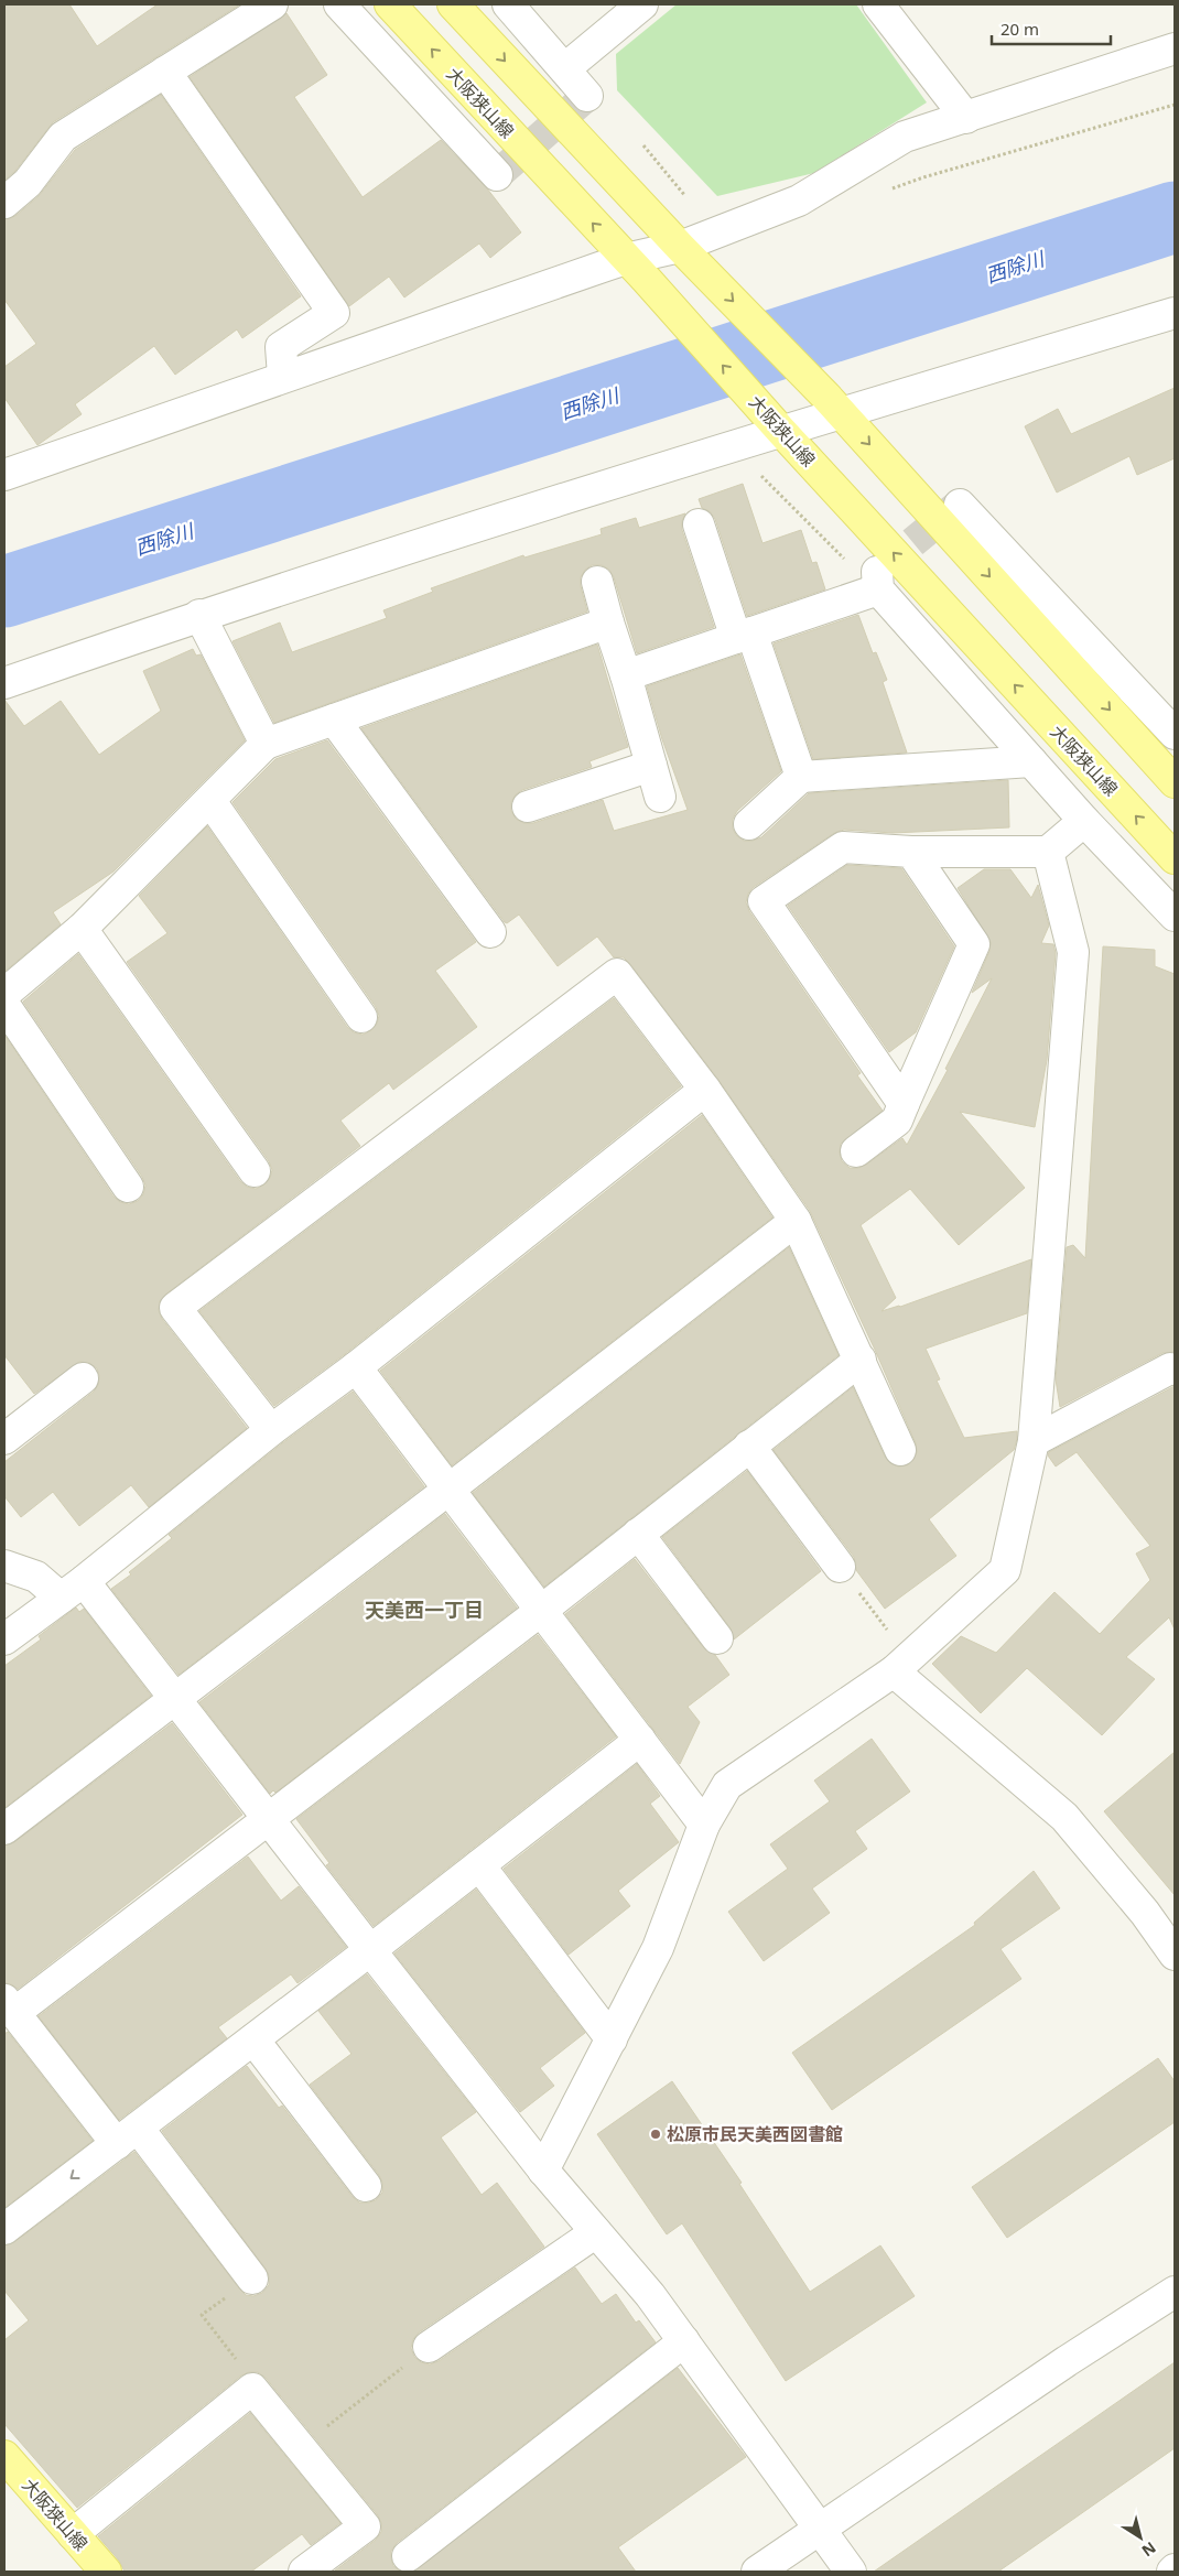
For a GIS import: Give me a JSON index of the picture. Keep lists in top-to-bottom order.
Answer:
{
  "streets": {
    "main road": ["大阪狭山線"]
  },
  "districts": ["天美西一丁目"],
  "water": ["西除川"],
  "places": ["松原市民天美西図書館"],
  "scale_bar": "20 m",
  "north": "bottom right"
}
